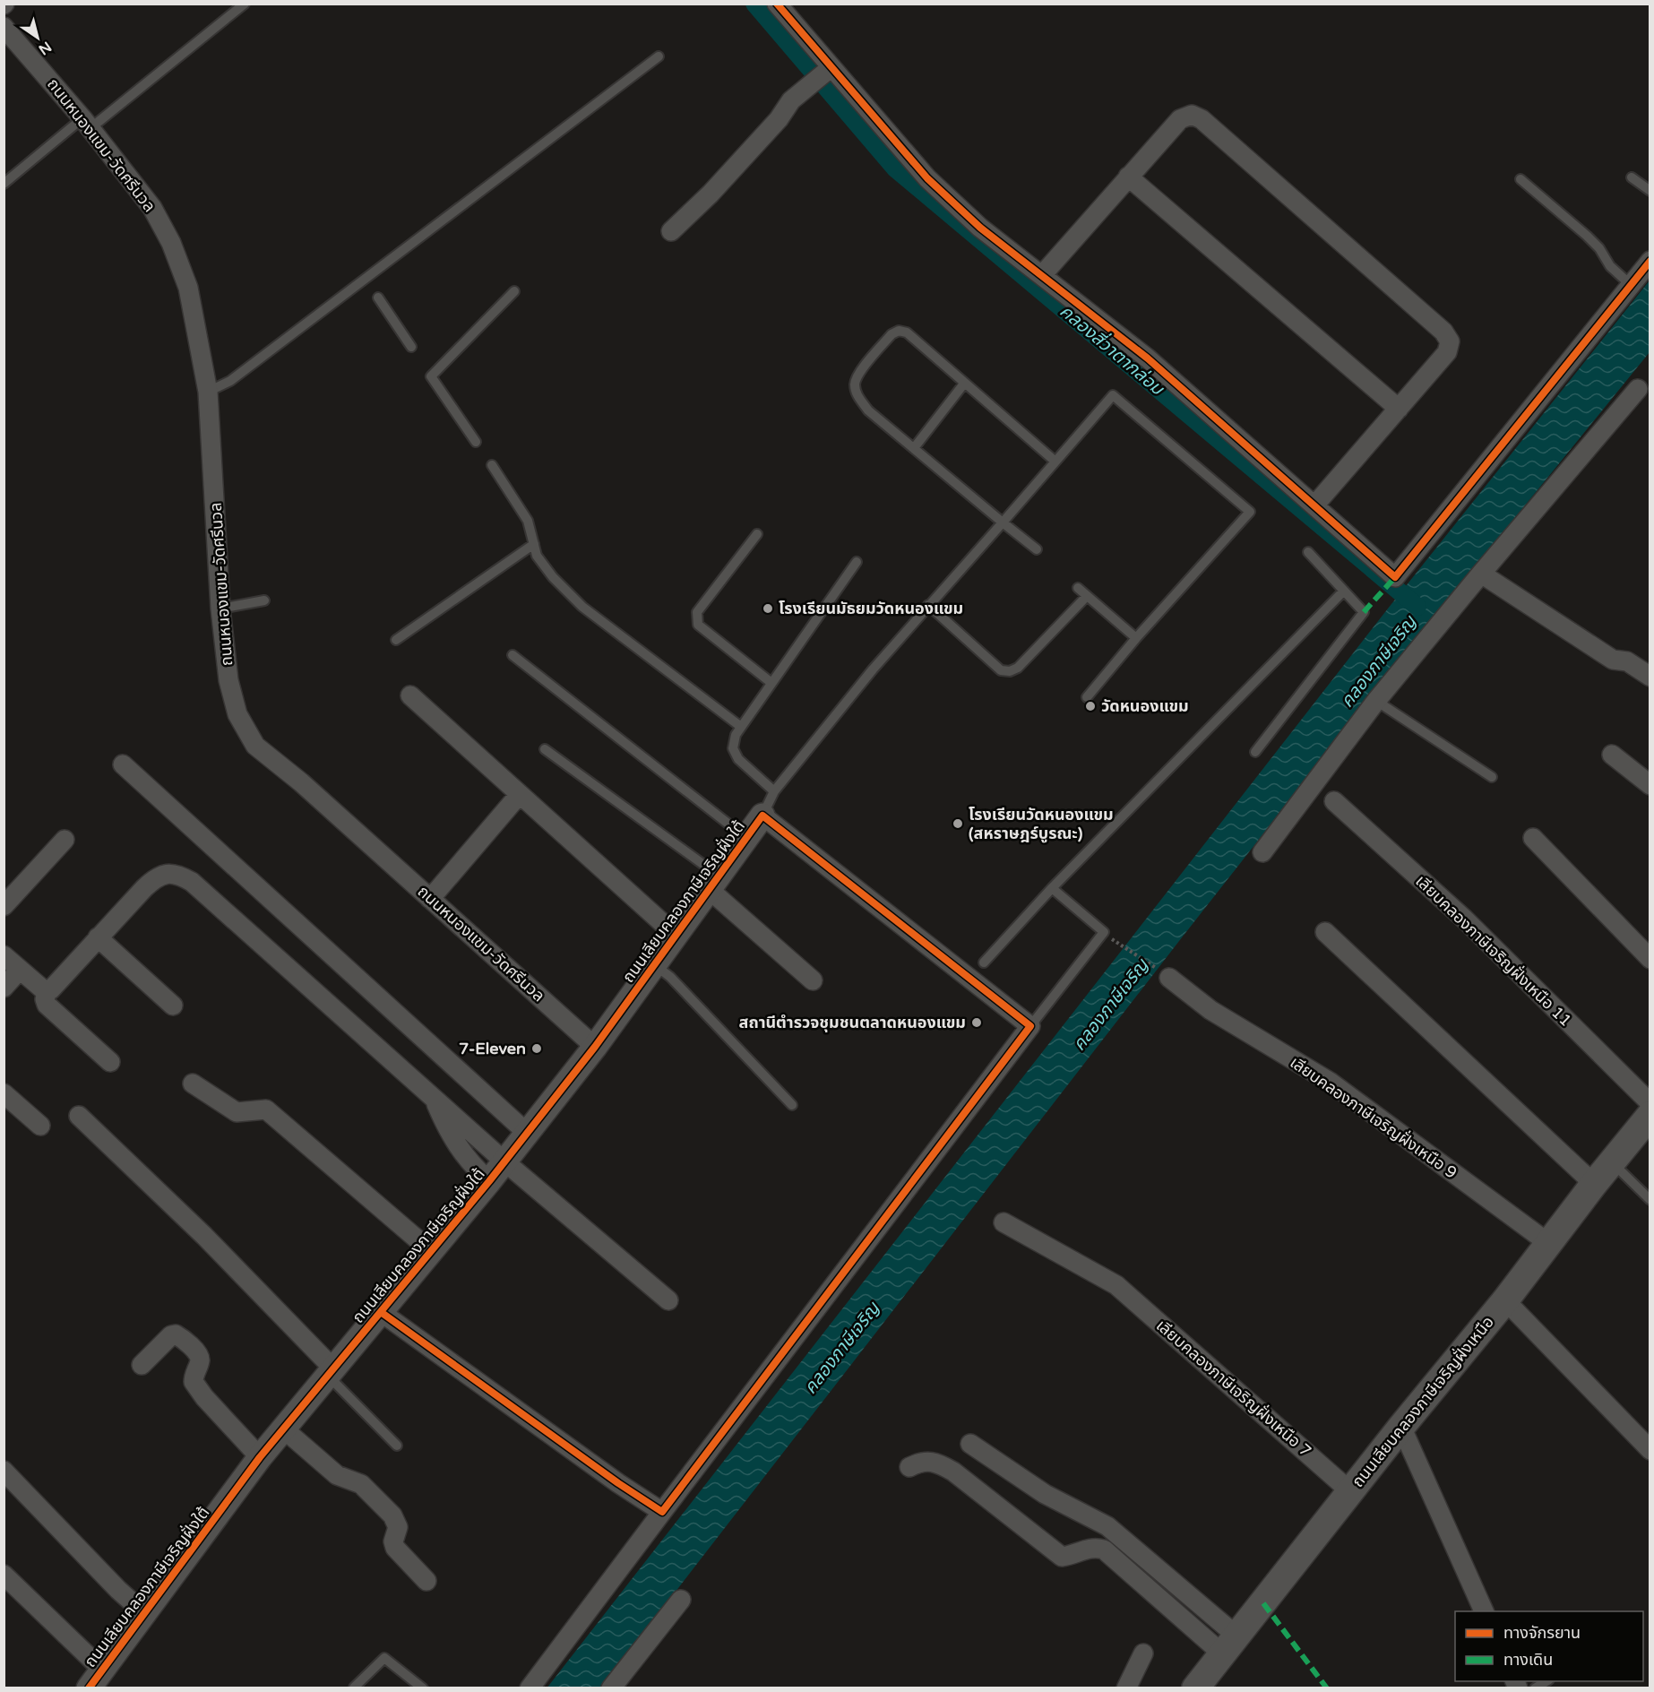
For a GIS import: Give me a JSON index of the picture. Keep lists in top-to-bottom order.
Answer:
{
  "streets": {
    "main road": ["ถนนเลียบคลองภาษีเจริญฝั่งเหนือ"],
    "street": [
      "ถนนหนองแขม-วัดศรีนวล",
      "ถนนเลียบคลองภาษีเจริญฝั่งใต้",
      "เลียบคลองภาษีเจริญฝั่งเหนือ 11",
      "เลียบคลองภาษีเจริญฝั่งเหนือ 9",
      "เลียบคลองภาษีเจริญฝั่งเหนือ 7"
    ]
  },
  "crossings": [
    ["ถนนหนองแขม-วัดศรีนวล", "ถนนเลียบคลองภาษีเจริญฝั่งใต้"],
    ["เลียบคลองภาษีเจริญฝั่งเหนือ 9", "ถนนเลียบคลองภาษีเจริญฝั่งเหนือ"],
    ["เลียบคลองภาษีเจริญฝั่งเหนือ 7", "ถนนเลียบคลองภาษีเจริญฝั่งเหนือ"]
  ],
  "water": ["คลองสี่วาตากล่อม", "คลองภาษีเจริญ"],
  "places": [
    "โรงเรียนมัธยมวัดหนองแขม",
    "วัดหนองแขม",
    "โรงเรียนวัดหนองแขม (สหราษฎร์บูรณะ)",
    "สถานีตำรวจชุมชนตลาดหนองแขม",
    "7-Eleven"
  ],
  "legend": ["ทางจักรยาน", "ทางเดิน"],
  "north": "bottom right"
}
